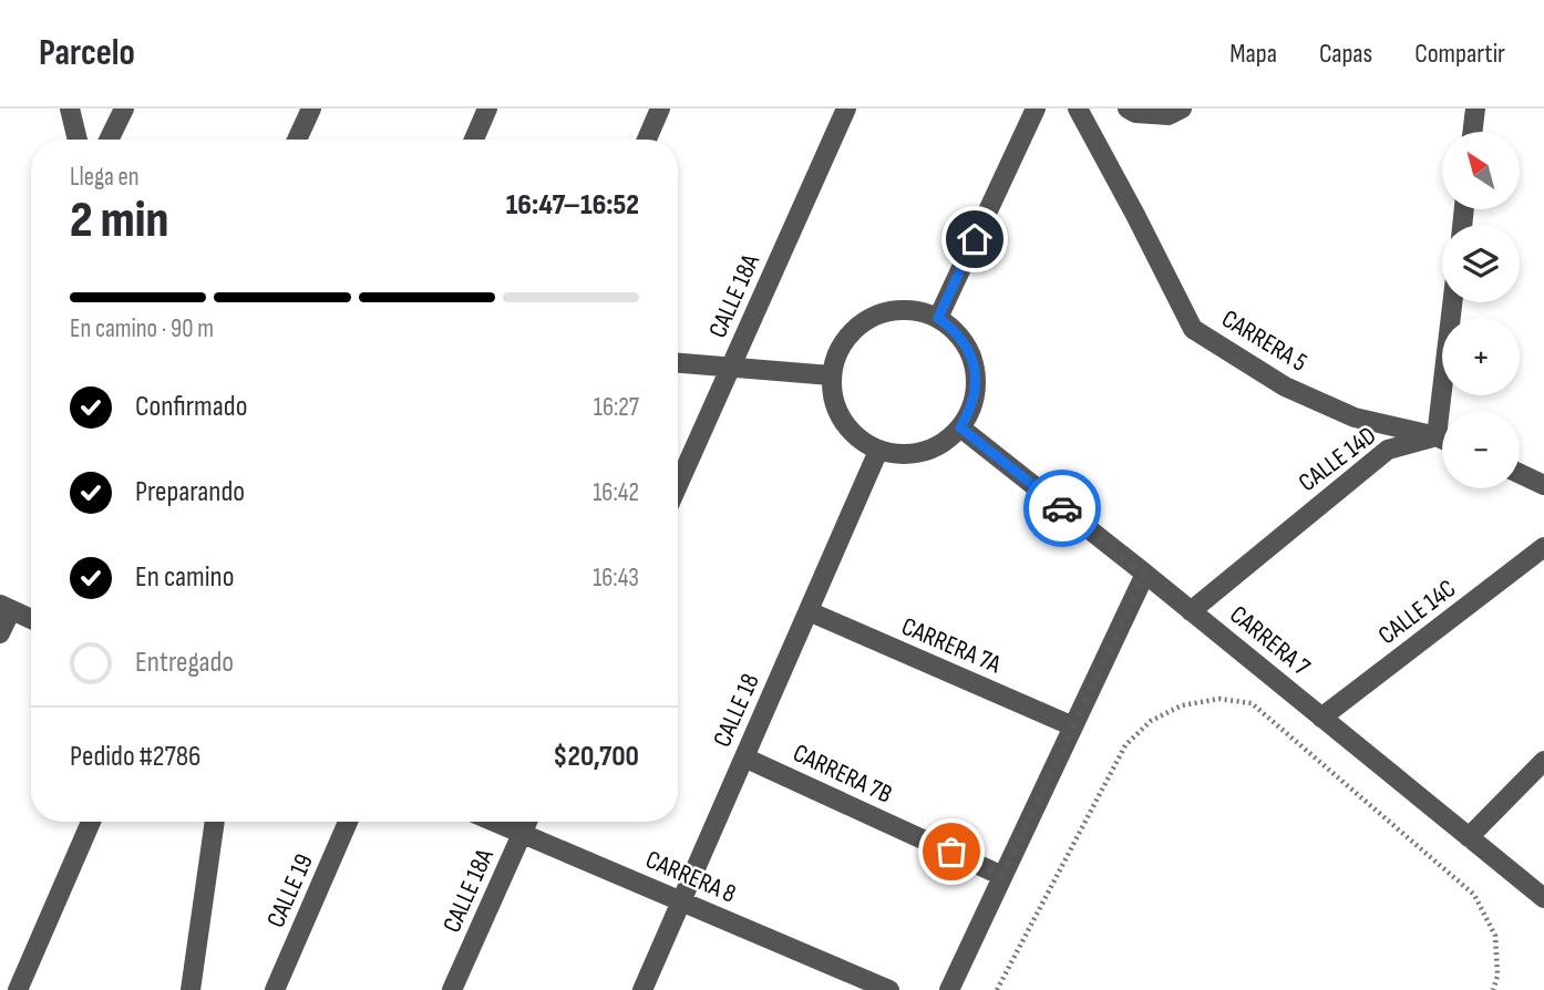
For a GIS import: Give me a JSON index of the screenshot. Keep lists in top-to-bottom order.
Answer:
{
  "streets": {
    "street": [
      "CALLE 18A",
      "CARRERA 5",
      "CALLE 14D",
      "CALLE 14C",
      "CARRERA 7",
      "CARRERA 7A",
      "CALLE 18",
      "CARRERA 7B",
      "CARRERA 8",
      "CALLE 19"
    ]
  },
  "crossings": [
    ["CALLE 18A", "CARRERA 8"],
    ["CARRERA 5", "CALLE 14D"],
    ["CALLE 14D", "CARRERA 7"],
    ["CALLE 14C", "CARRERA 7"],
    ["CARRERA 7", "CALLE 18"],
    ["CARRERA 7A", "CALLE 18"],
    ["CALLE 18", "CARRERA 7B"],
    ["CALLE 18", "CARRERA 8"]
  ],
  "north": "top left",
  "page": {
    "header": "Parcelo",
    "nav": ["Mapa", "Capas", "Compartir"],
    "map_buttons": ["+", "−"],
    "heading": ["2 min", "Llega en", "16:47–16:52"],
    "panel": ["Pedido #2786", "$20,700"],
    "bar": "En camino · 90 m",
    "list": [
      ["Confirmado", "16:27"],
      ["Preparando", "16:42"],
      ["En camino", "16:43"],
      "Entregado"
    ]
  }
}
